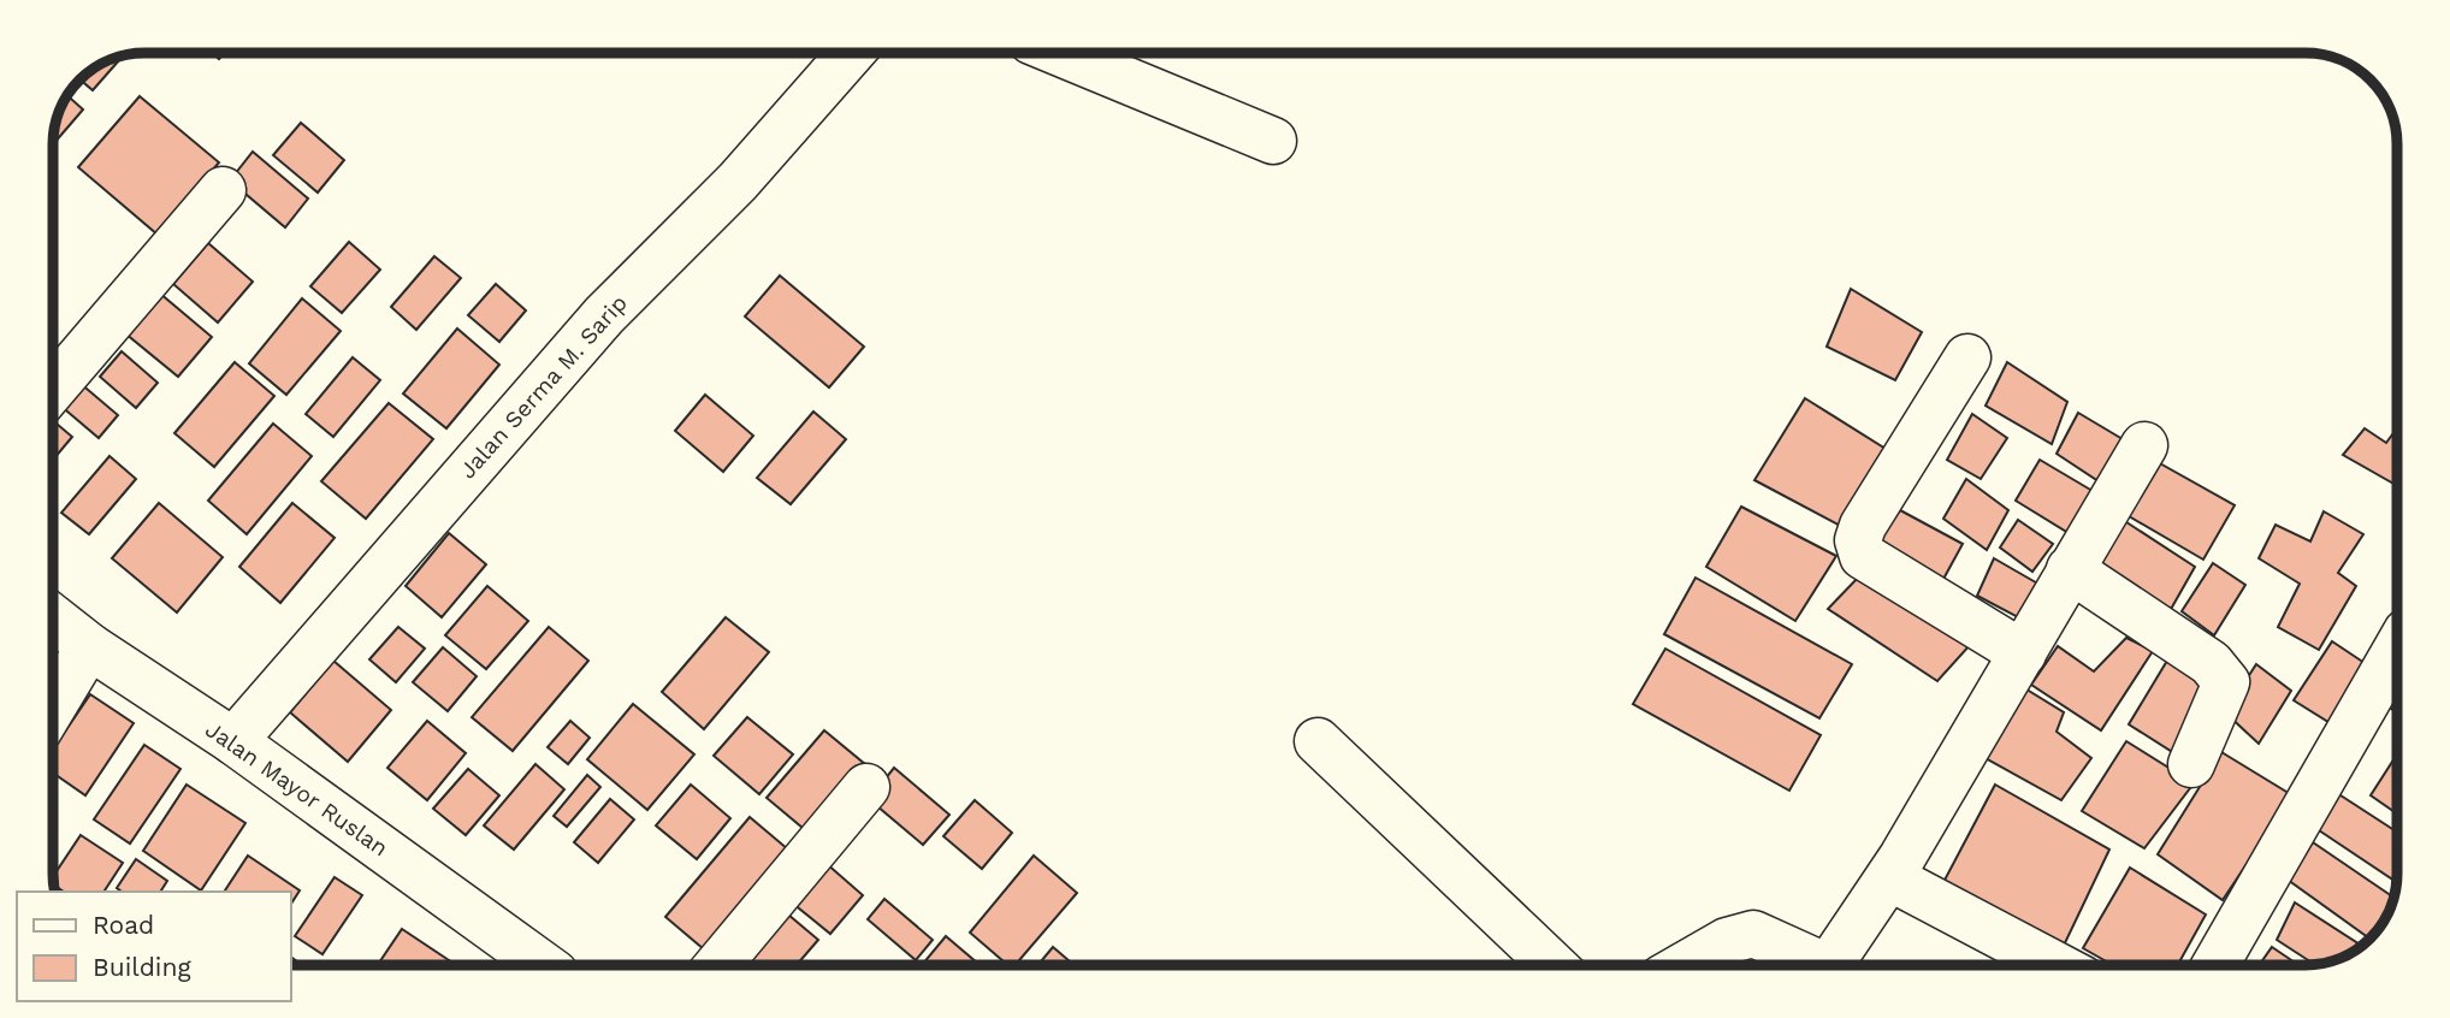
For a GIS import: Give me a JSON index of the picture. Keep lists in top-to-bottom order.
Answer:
{
  "streets": {
    "street": ["Jalan Serma M. Sarip", "Jalan Mayor Ruslan"]
  },
  "crossings": [
    ["Jalan Serma M. Sarip", "Jalan Mayor Ruslan"]
  ],
  "legend": ["Road", "Building"]
}
